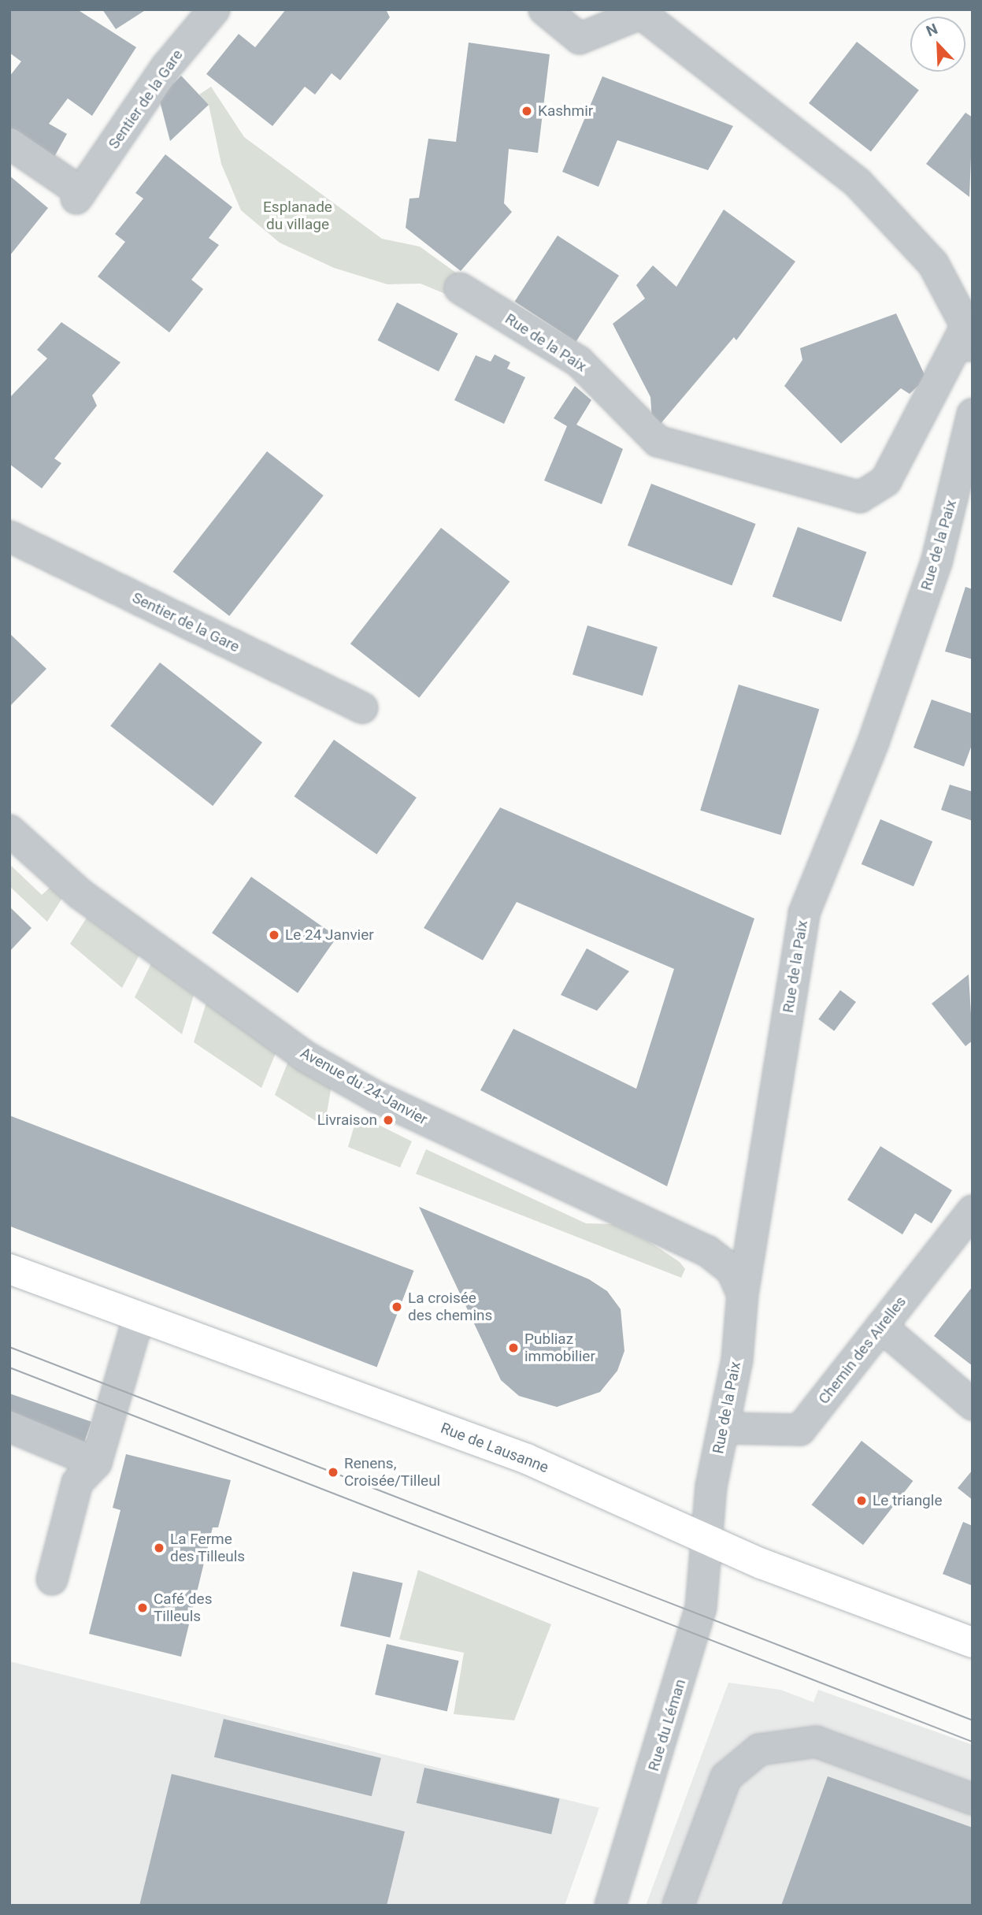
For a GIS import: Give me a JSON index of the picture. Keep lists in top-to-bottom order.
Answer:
{
  "streets": {
    "main road": ["Rue de Lausanne"],
    "street": [
      "Sentier de la Gare",
      "Rue de la Paix",
      "Avenue du 24-Janvier",
      "Chemin des Airelles",
      "Rue du Léman"
    ]
  },
  "crossings": [
    ["Rue de la Paix", "Avenue du 24-Janvier"],
    ["Rue de la Paix", "Chemin des Airelles"],
    ["Rue de la Paix", "Rue de Lausanne"],
    ["Rue de la Paix", "Rue du Léman"],
    ["Rue de Lausanne", "Rue du Léman"]
  ],
  "parks": ["Esplanade du village"],
  "places": [
    "Kashmir",
    "Le 24 Janvier",
    "Livraison",
    "La croisée des chemins",
    "Publiaz immobilier",
    "Renens, Croisée/Tilleul",
    "Le triangle",
    "La Ferme des Tilleuls",
    "Café des Tilleuls"
  ],
  "north": "top left"
}
